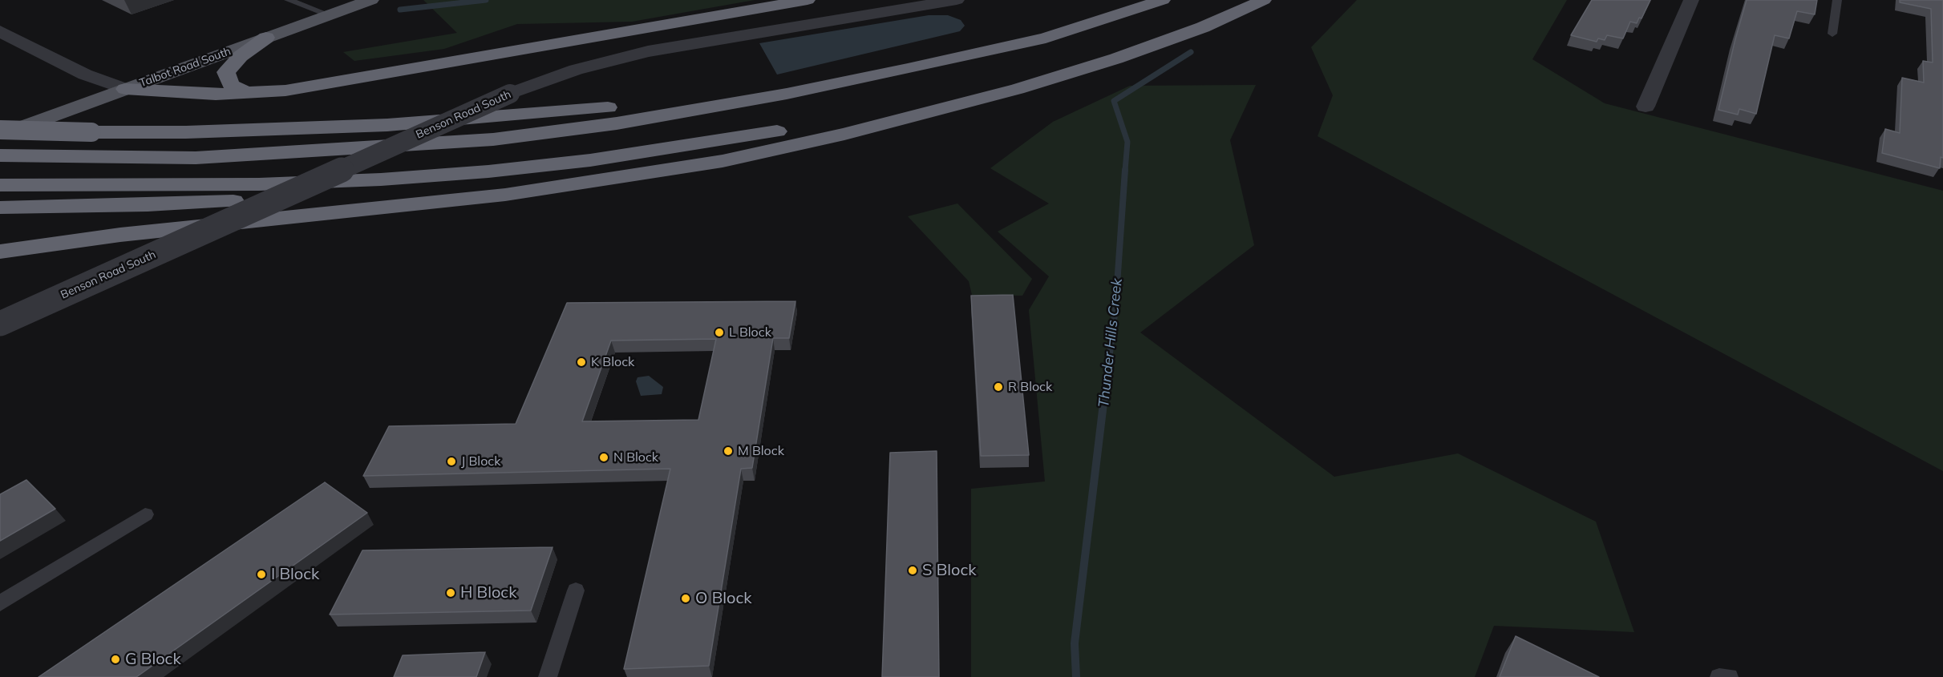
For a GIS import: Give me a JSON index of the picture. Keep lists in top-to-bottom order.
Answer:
{
  "streets": {
    "main road": ["Talbot Road South"],
    "street": ["Benson Road South"]
  },
  "water": ["Thunder Hills Creek"],
  "places": [
    "L Block",
    "K Block",
    "R Block",
    "M Block",
    "N Block",
    "J Block",
    "S Block",
    "I Block",
    "H Block",
    "O Block",
    "G Block"
  ]
}
